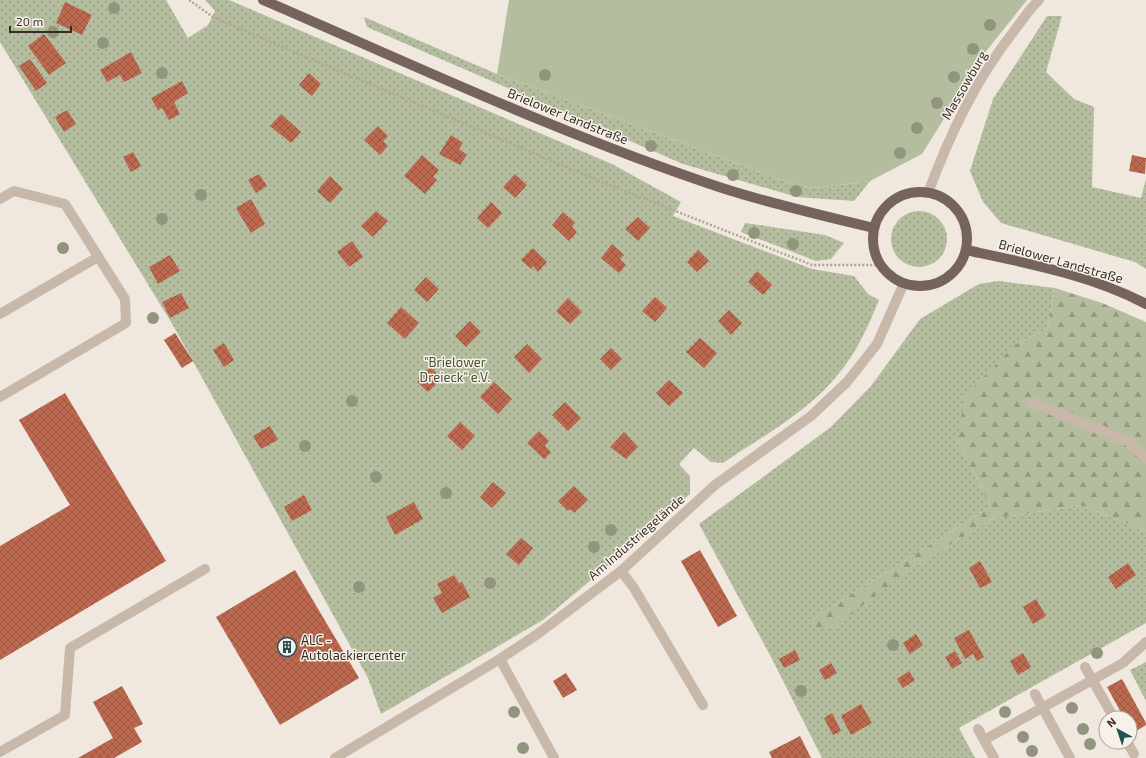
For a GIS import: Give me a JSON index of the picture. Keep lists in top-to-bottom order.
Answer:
{
  "streets": {
    "main road": ["Brielower Landstraße"],
    "street": ["Massowburg", "Am Industriegelände"]
  },
  "crossings": [
    ["Massowburg", "Brielower Landstraße"],
    ["Massowburg", "Am Industriegelände"],
    ["Brielower Landstraße", "Am Industriegelände"]
  ],
  "parks": ["\"Brielower Dreieck\" e.V."],
  "places": {
    "building": ["ALC - Autolackiercenter"]
  },
  "scale_bar": "20 m",
  "north": "top left"
}
